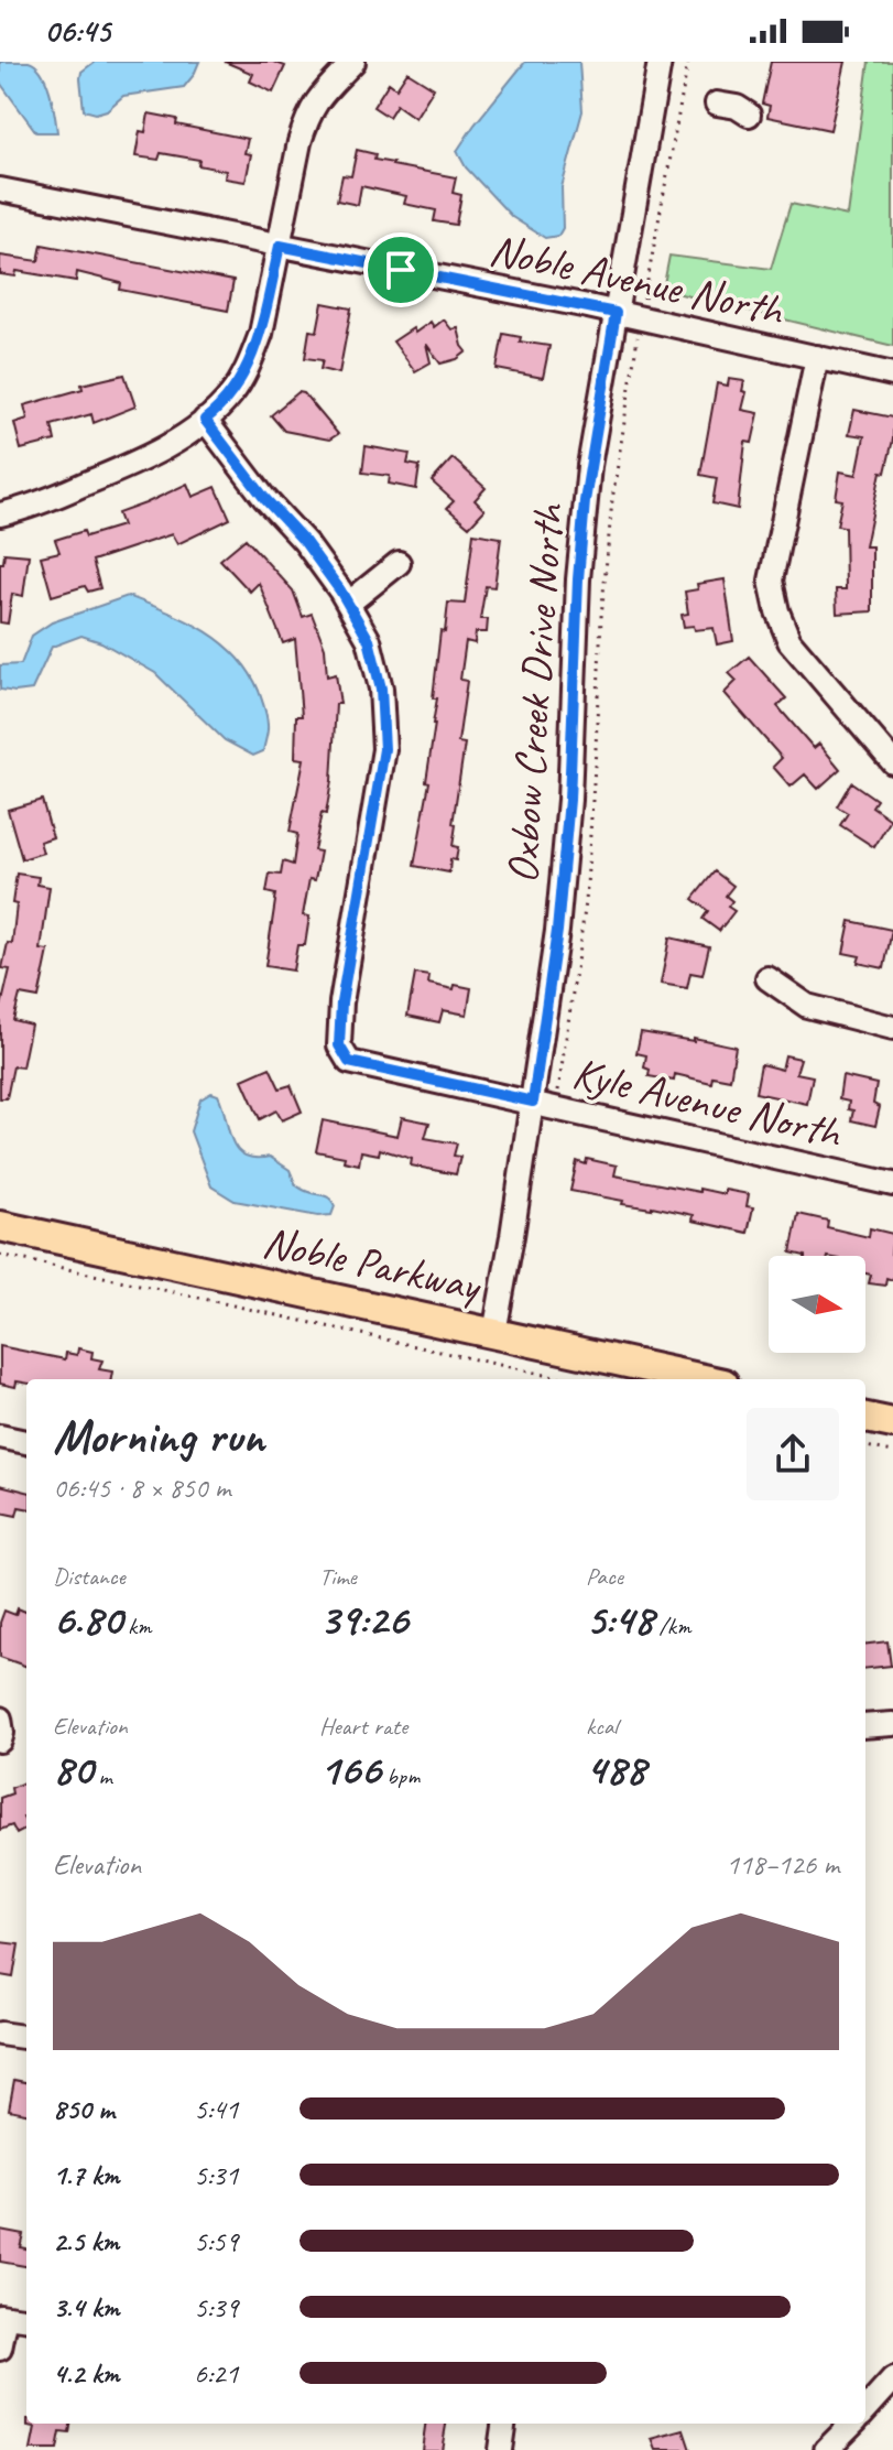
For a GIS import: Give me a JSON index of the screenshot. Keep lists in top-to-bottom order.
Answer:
{
  "streets": {
    "main road": ["Noble Parkway"],
    "street": ["Noble Avenue North", "Oxbow Creek Drive North", "Kyle Avenue North"]
  },
  "crossings": [
    ["Noble Avenue North", "Oxbow Creek Drive North"],
    ["Oxbow Creek Drive North", "Kyle Avenue North"],
    ["Oxbow Creek Drive North", "Noble Parkway"]
  ],
  "north": "right",
  "page": {
    "status": "06:45",
    "heading": ["Morning run", "06:45 · 8 × 850 m"],
    "stats": [
      ["Distance", "6.80 km"],
      ["Time", "39:26"],
      ["Pace", "5:48 /km"],
      ["Elevation", "80 m"],
      ["Heart rate", "166 bpm"],
      ["kcal", "488"]
    ],
    "chart": ["Elevation", "118–126 m"],
    "list": [
      {
        "name": "850 m",
        "note": "5:41"
      },
      {
        "name": "1.7 km",
        "note": "5:31"
      },
      {
        "name": "2.5 km",
        "note": "5:59"
      },
      {
        "name": "3.4 km",
        "note": "5:39"
      },
      {
        "name": "4.2 km",
        "note": "6:21"
      }
    ]
  }
}
